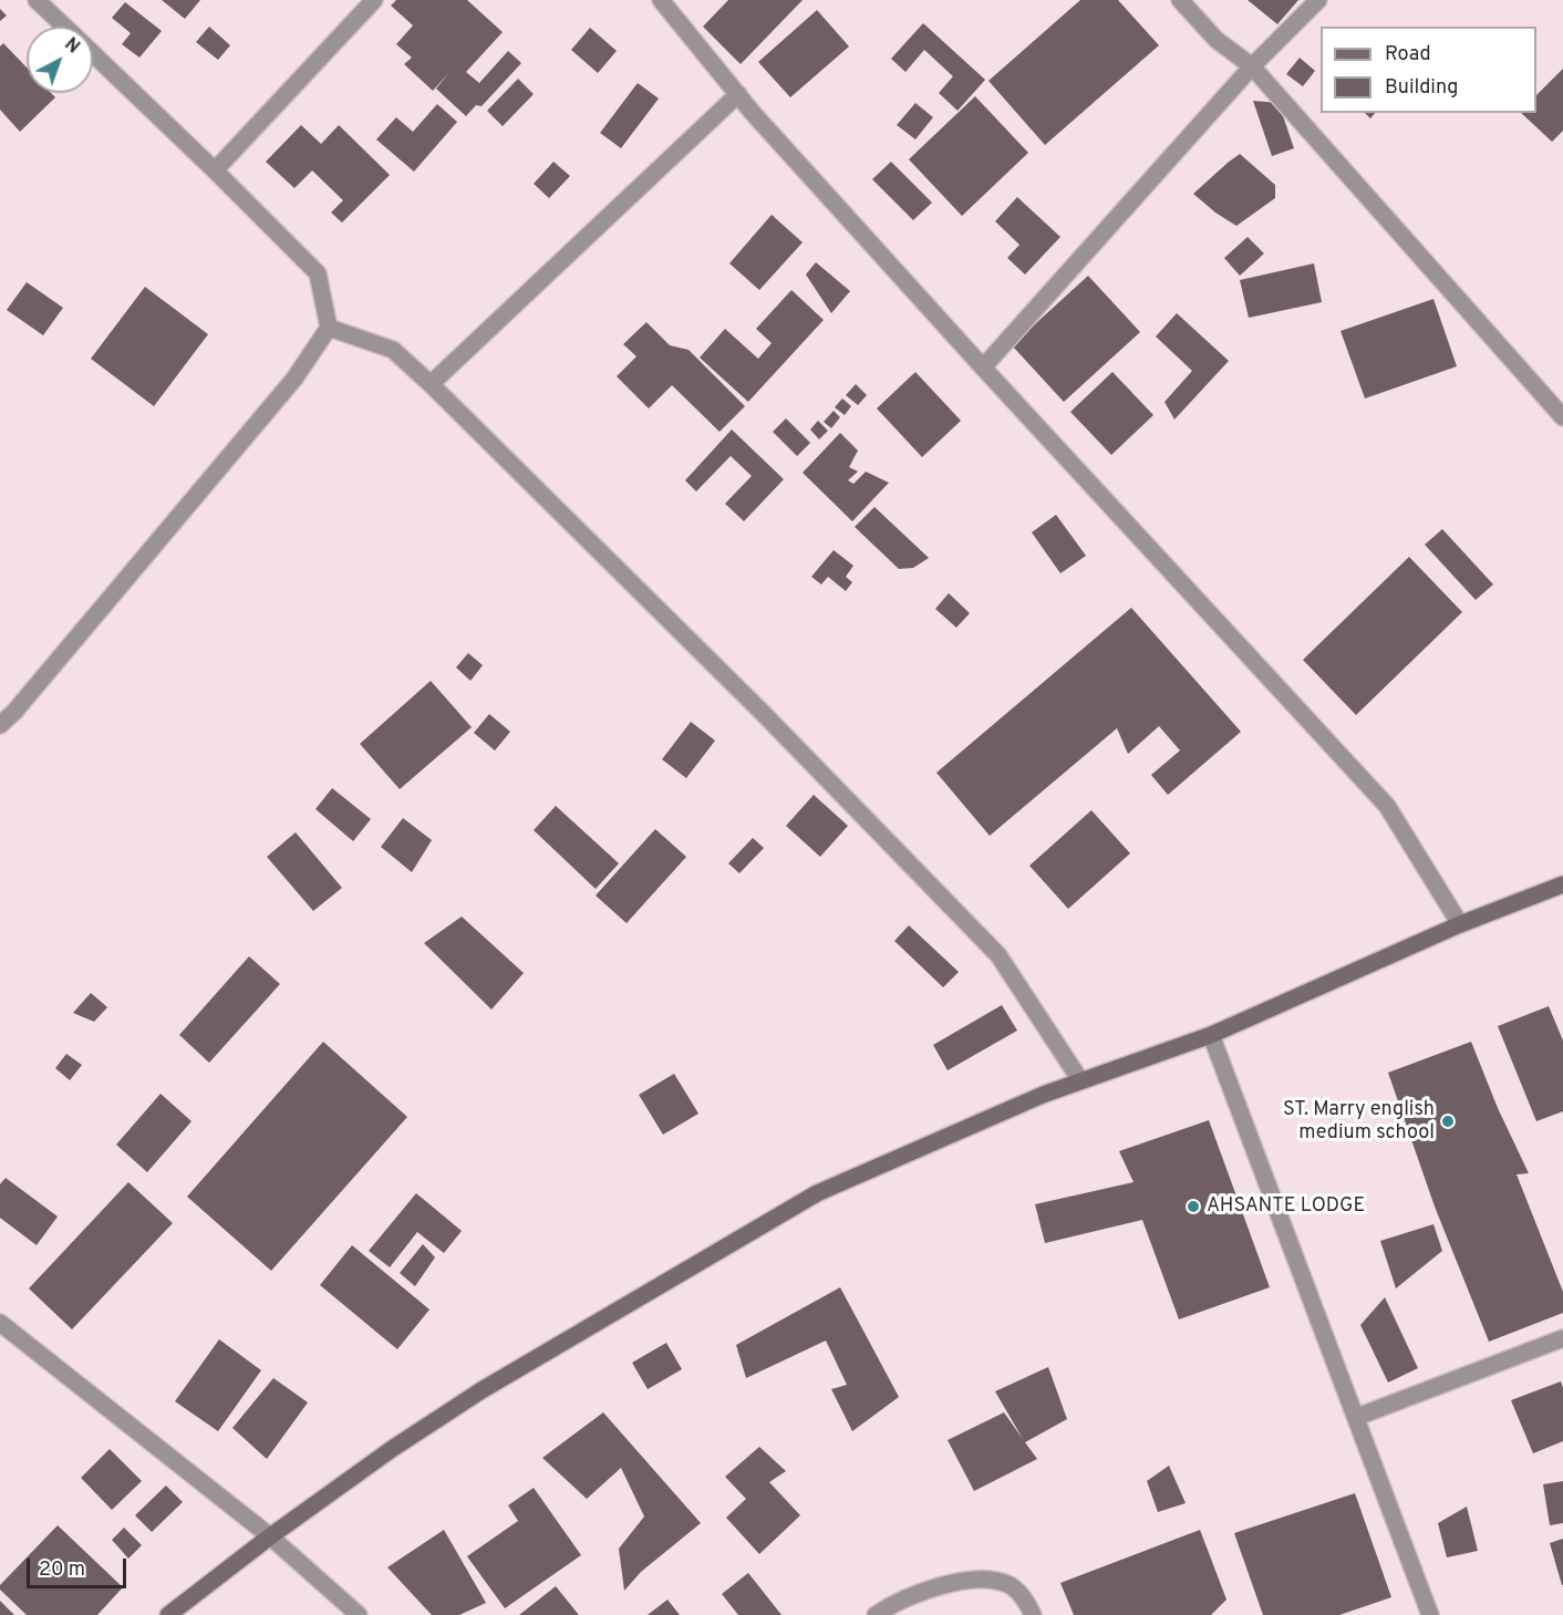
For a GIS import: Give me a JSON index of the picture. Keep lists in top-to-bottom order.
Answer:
{
  "places": ["ST. Marry english medium school", "AHSANTE LODGE"],
  "legend": ["Road", "Building"],
  "scale_bar": "20 m",
  "north": "top right"
}
